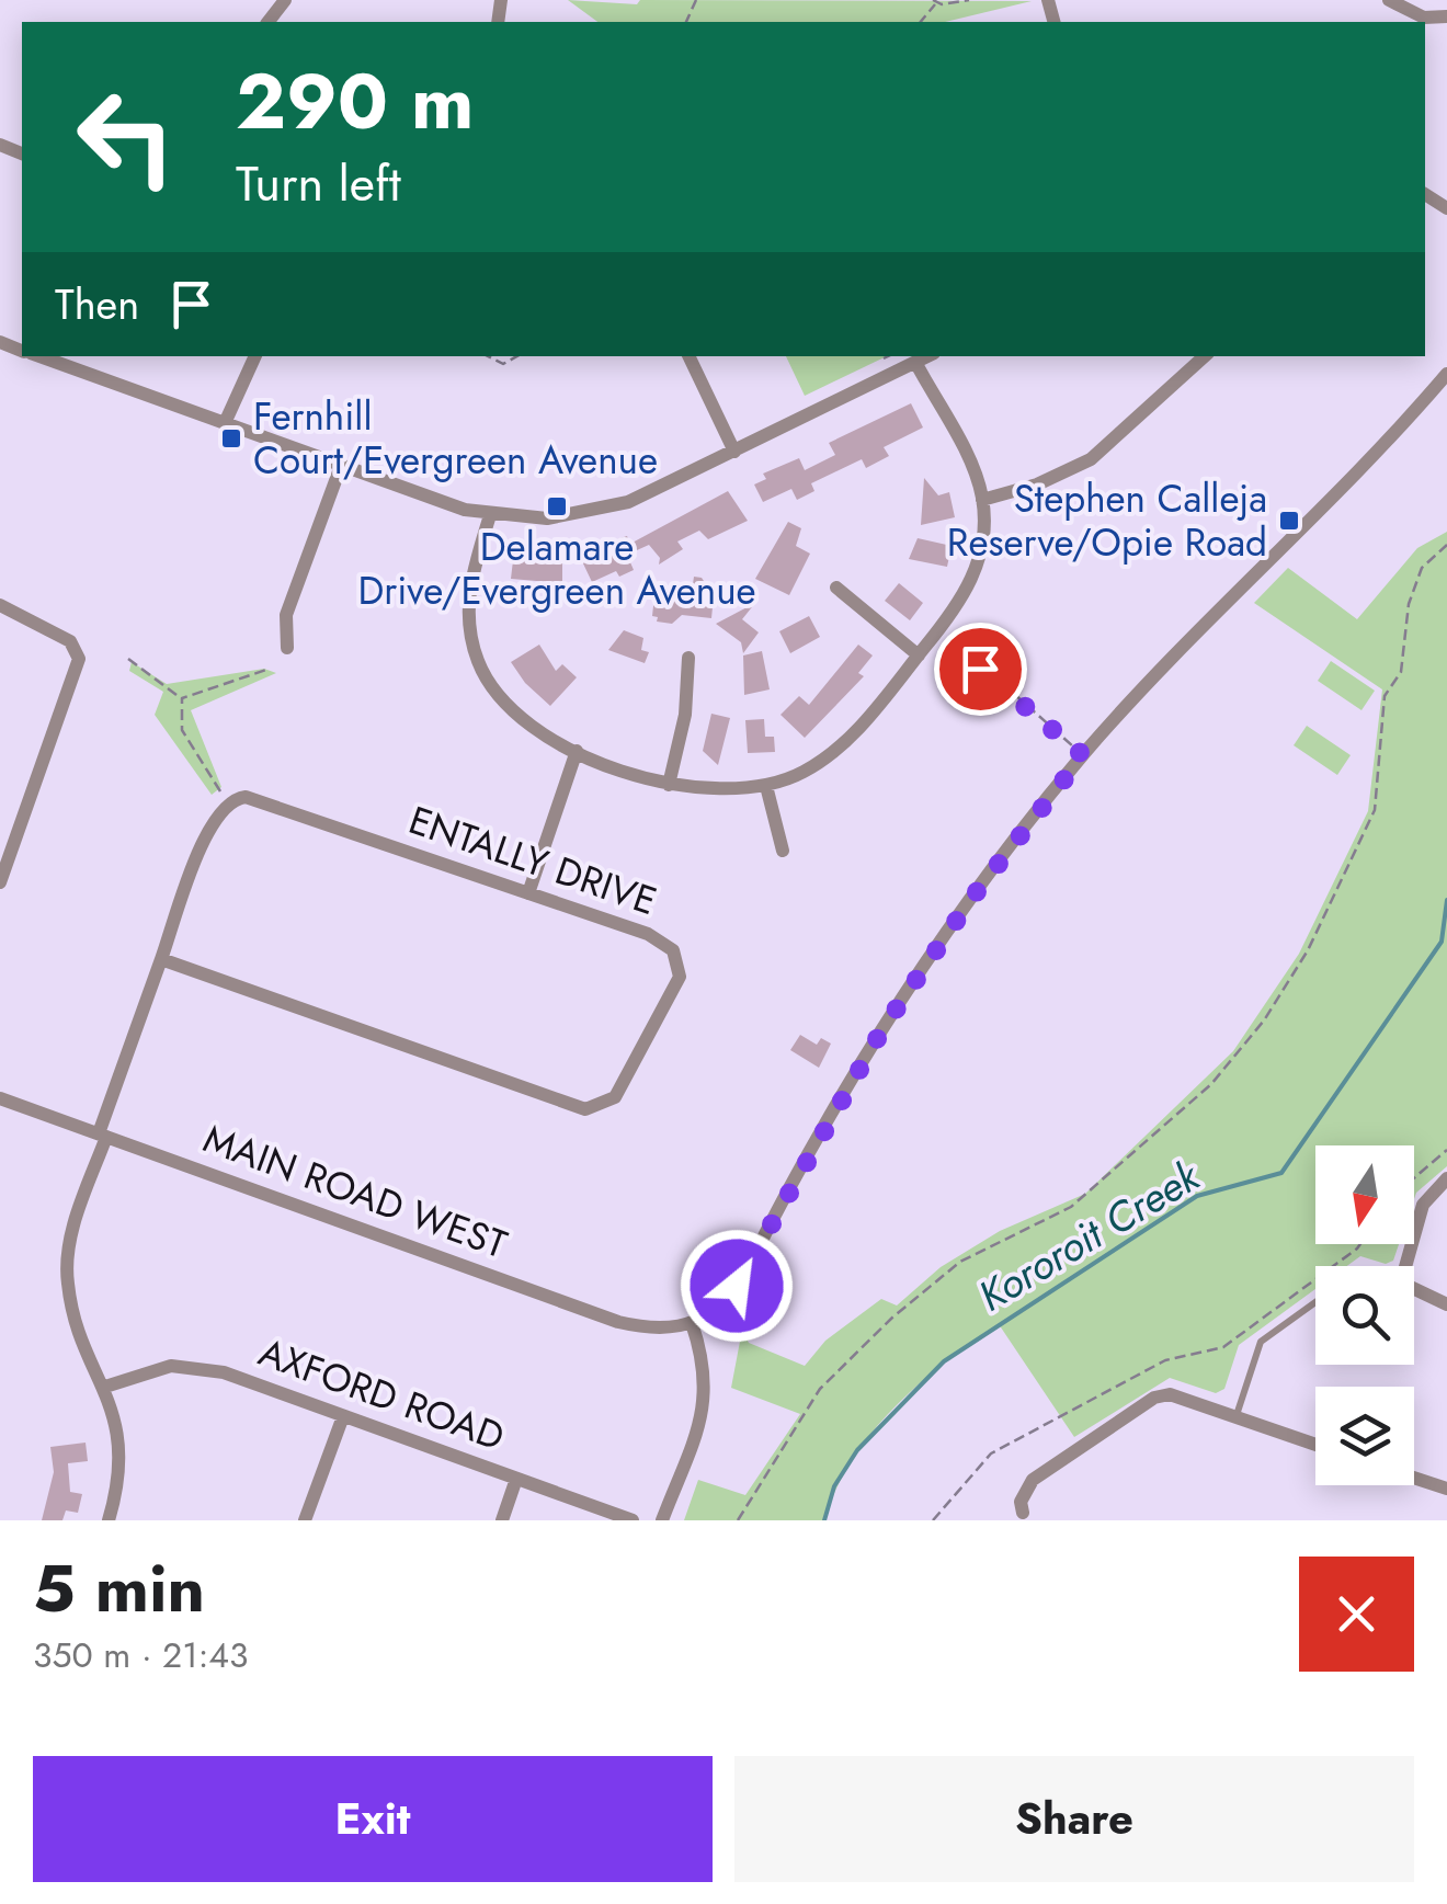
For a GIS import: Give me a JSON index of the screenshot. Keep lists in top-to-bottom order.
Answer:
{
  "streets": {
    "street": ["ENTALLY DRIVE", "MAIN ROAD WEST", "AXFORD ROAD"]
  },
  "crossings": [
    ["ENTALLY DRIVE", "MAIN ROAD WEST"],
    ["ENTALLY DRIVE", "AXFORD ROAD"]
  ],
  "water": ["Kororoit Creek"],
  "places": {
    "transit": ["Fernhill Court/Evergreen Avenue", "Delamare Drive/Evergreen Avenue", "Stephen Calleja Reserve/Opie Road"]
  },
  "north": "bottom",
  "page": {
    "turn": ["290 m", "Turn left"],
    "then": "Then",
    "heading": ["5 min", "350 m · 21:43"],
    "buttons": ["Exit", "Share"]
  }
}
